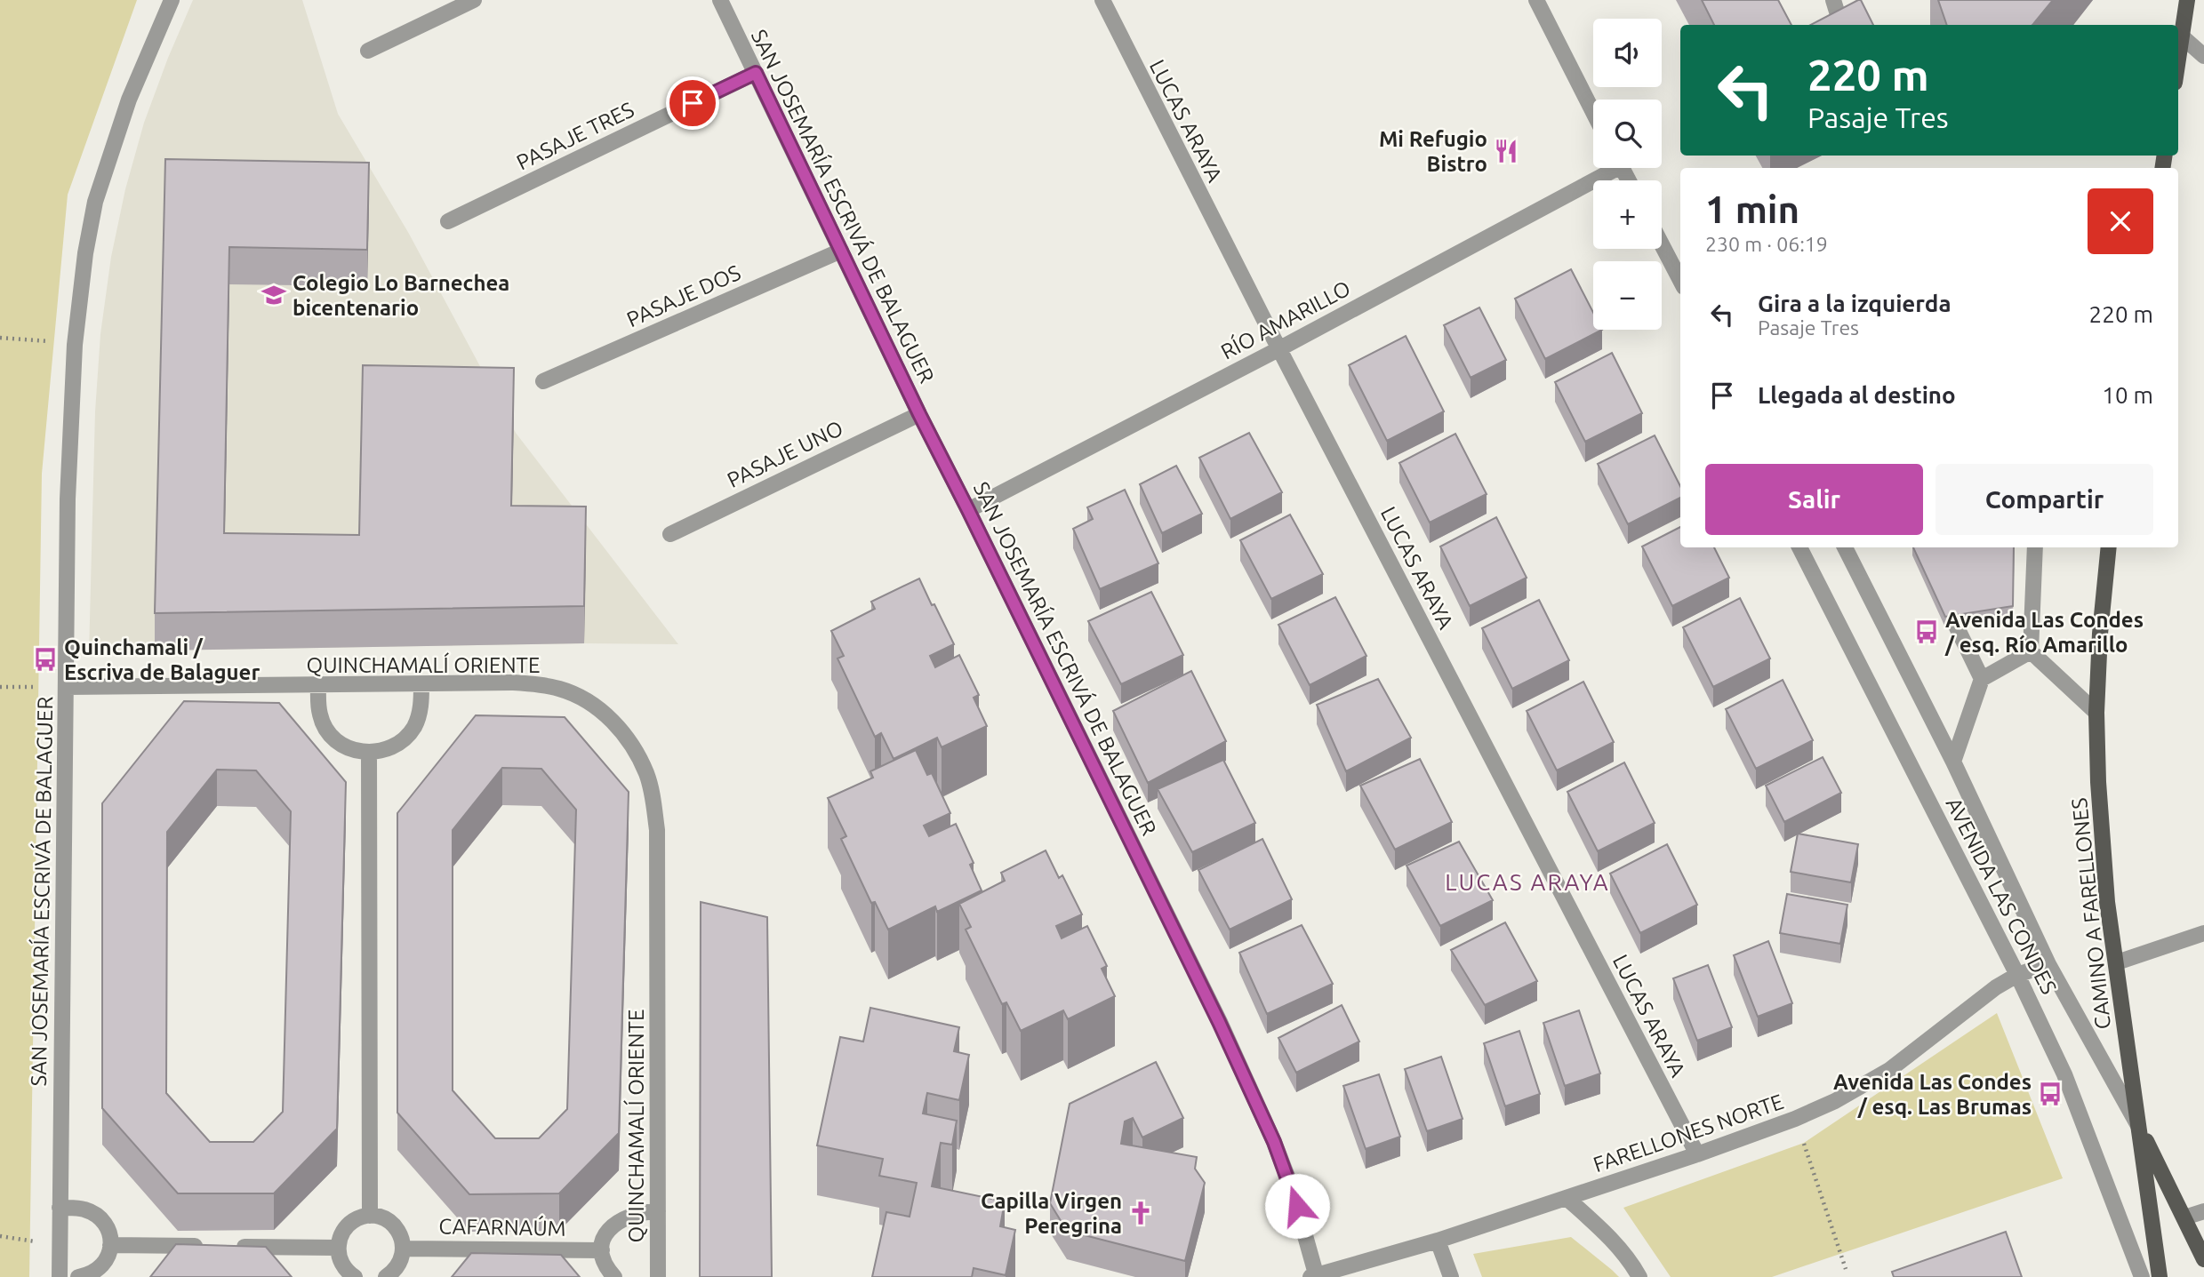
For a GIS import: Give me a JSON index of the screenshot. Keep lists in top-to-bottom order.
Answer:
{
  "streets": {
    "main road": ["AVENIDA LAS CONDES", "CAMINO A FARELLONES"],
    "street": [
      "LUCAS ARAYA",
      "PASAJE TRES",
      "SAN JOSEMARÍA ESCRIVÁ DE BALAGUER",
      "PASAJE DOS",
      "RÍO AMARILLO",
      "PASAJE UNO",
      "QUINCHAMALÍ ORIENTE",
      "FARELLONES NORTE",
      "CAFARNAÚM"
    ]
  },
  "crossings": [
    ["LUCAS ARAYA", "RÍO AMARILLO"],
    ["LUCAS ARAYA", "FARELLONES NORTE"],
    ["PASAJE TRES", "SAN JOSEMARÍA ESCRIVÁ DE BALAGUER"],
    ["SAN JOSEMARÍA ESCRIVÁ DE BALAGUER", "PASAJE DOS"],
    ["SAN JOSEMARÍA ESCRIVÁ DE BALAGUER", "RÍO AMARILLO"],
    ["SAN JOSEMARÍA ESCRIVÁ DE BALAGUER", "PASAJE UNO"],
    ["SAN JOSEMARÍA ESCRIVÁ DE BALAGUER", "QUINCHAMALÍ ORIENTE"],
    ["SAN JOSEMARÍA ESCRIVÁ DE BALAGUER", "FARELLONES NORTE"],
    ["AVENIDA LAS CONDES", "CAMINO A FARELLONES"],
    ["AVENIDA LAS CONDES", "FARELLONES NORTE"]
  ],
  "districts": ["LUCAS ARAYA"],
  "places": {
    "restaurant": ["Mi Refugio Bistro"],
    "school or university": ["Colegio Lo Barnechea bicentenario"],
    "bus stop": ["Avenida Las Condes / esq. Río Amarillo", "Quinchamali / Escriva de Balaguer", "Avenida Las Condes / esq. Las Brumas"],
    "church": ["Capilla Virgen Peregrina"]
  },
  "page": {
    "map_buttons": ["+", "−"],
    "turn": ["220 m", "Pasaje Tres"],
    "heading": ["1 min", "230 m · 06:19"],
    "list": [
      {
        "name": "Gira a la izquierda",
        "note": "Pasaje Tres",
        "value": "220 m"
      },
      {
        "name": "Llegada al destino",
        "value": "10 m"
      }
    ],
    "buttons": ["Salir", "Compartir"]
  }
}
